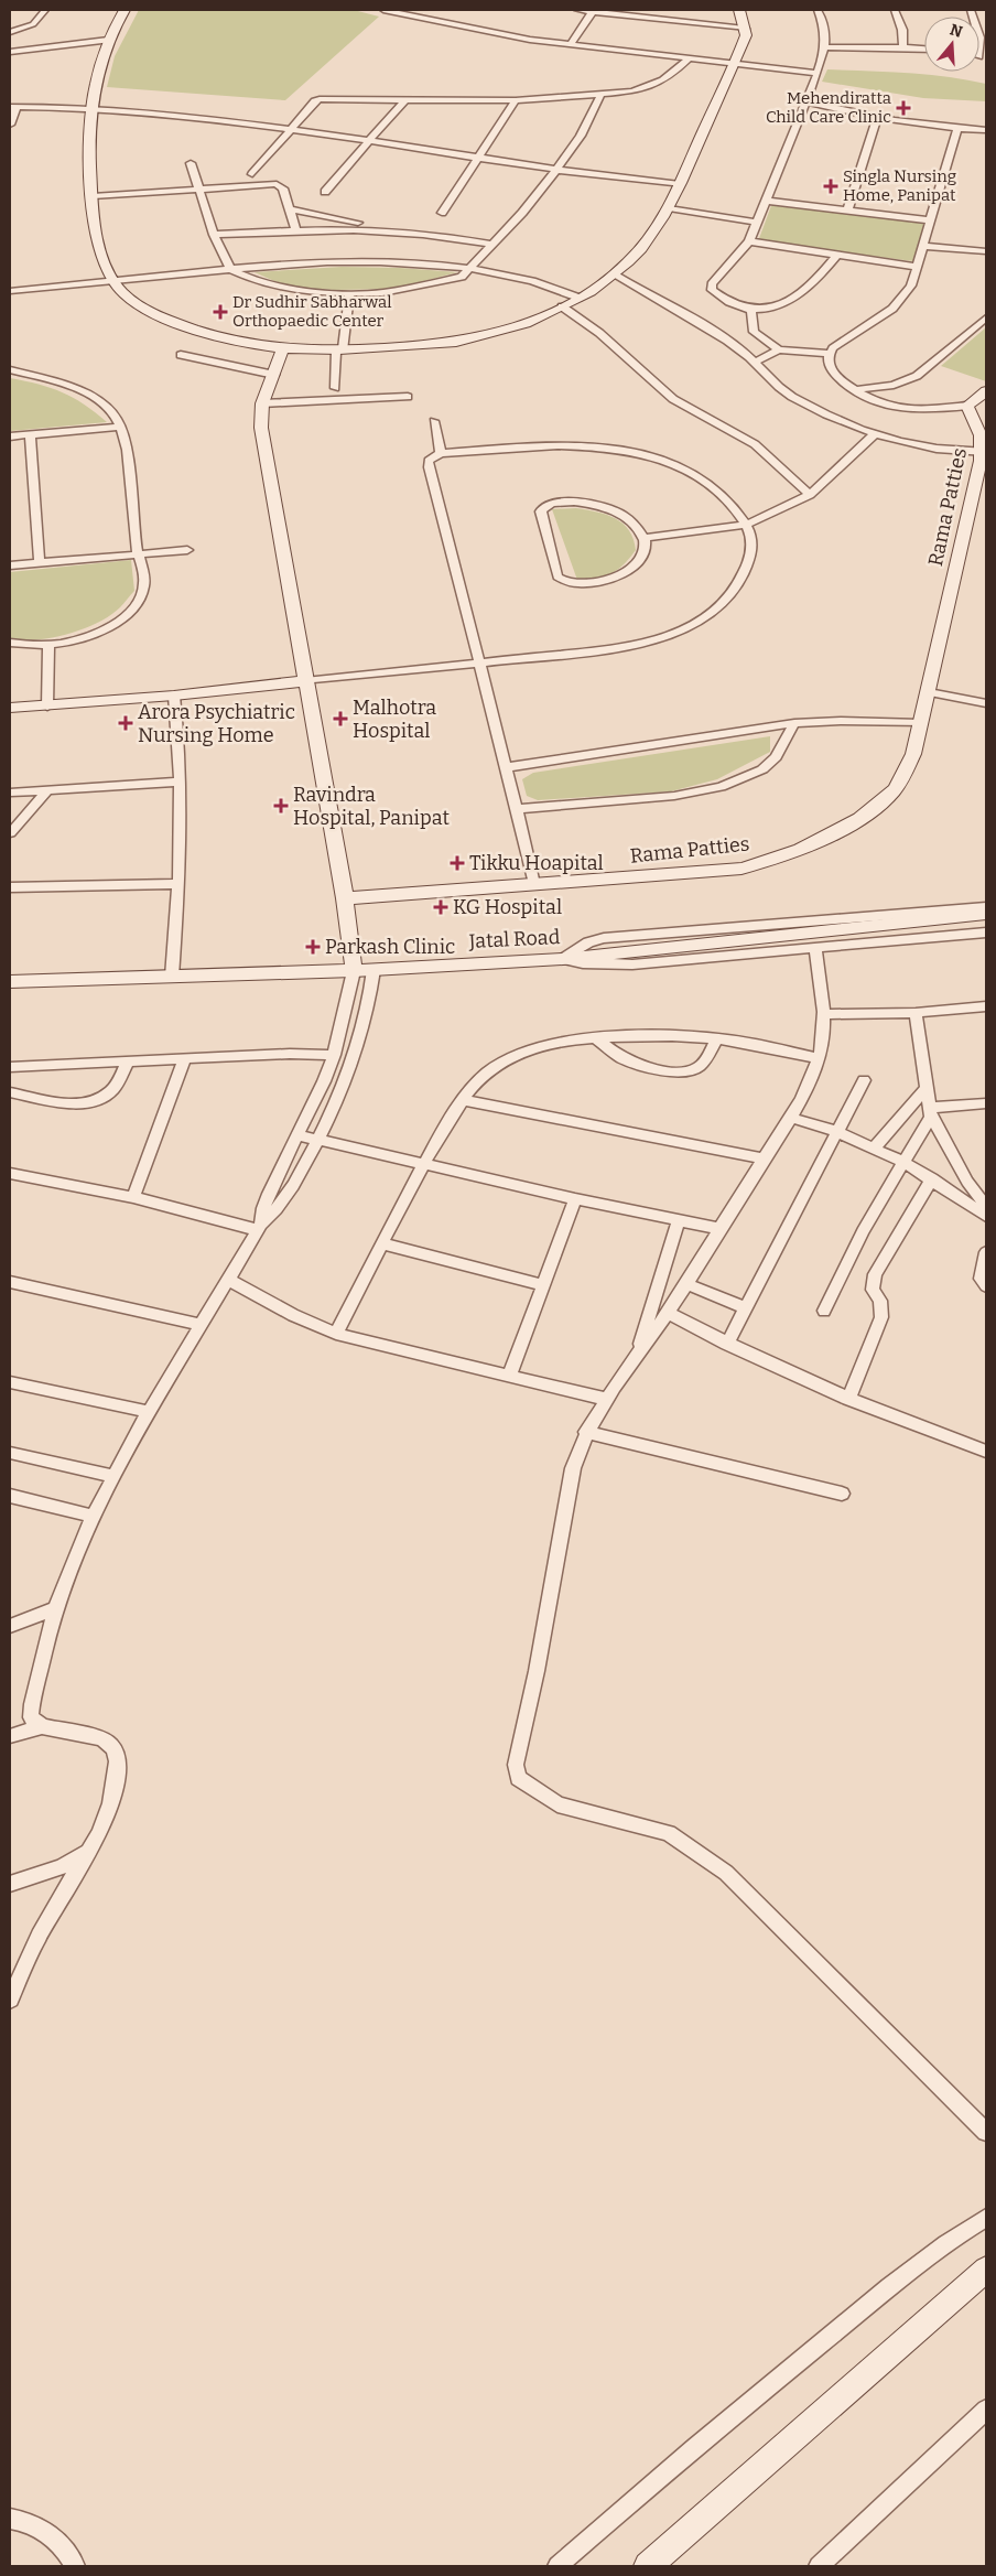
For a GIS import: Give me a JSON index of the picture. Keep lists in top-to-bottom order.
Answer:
{
  "streets": {
    "street": ["Rama Patties", "Jatal Road"]
  },
  "places": {
    "health": [
      "Mehendiratta Child Care Clinic",
      "Singla Nursing Home, Panipat",
      "Dr Sudhir Sabharwal Orthopaedic Center",
      "Malhotra Hospital",
      "Arora Psychiatric Nursing Home",
      "Ravindra Hospital, Panipat",
      "Tikku Hoapital",
      "KG Hospital",
      "Parkash Clinic"
    ]
  },
  "north": "top"
}
